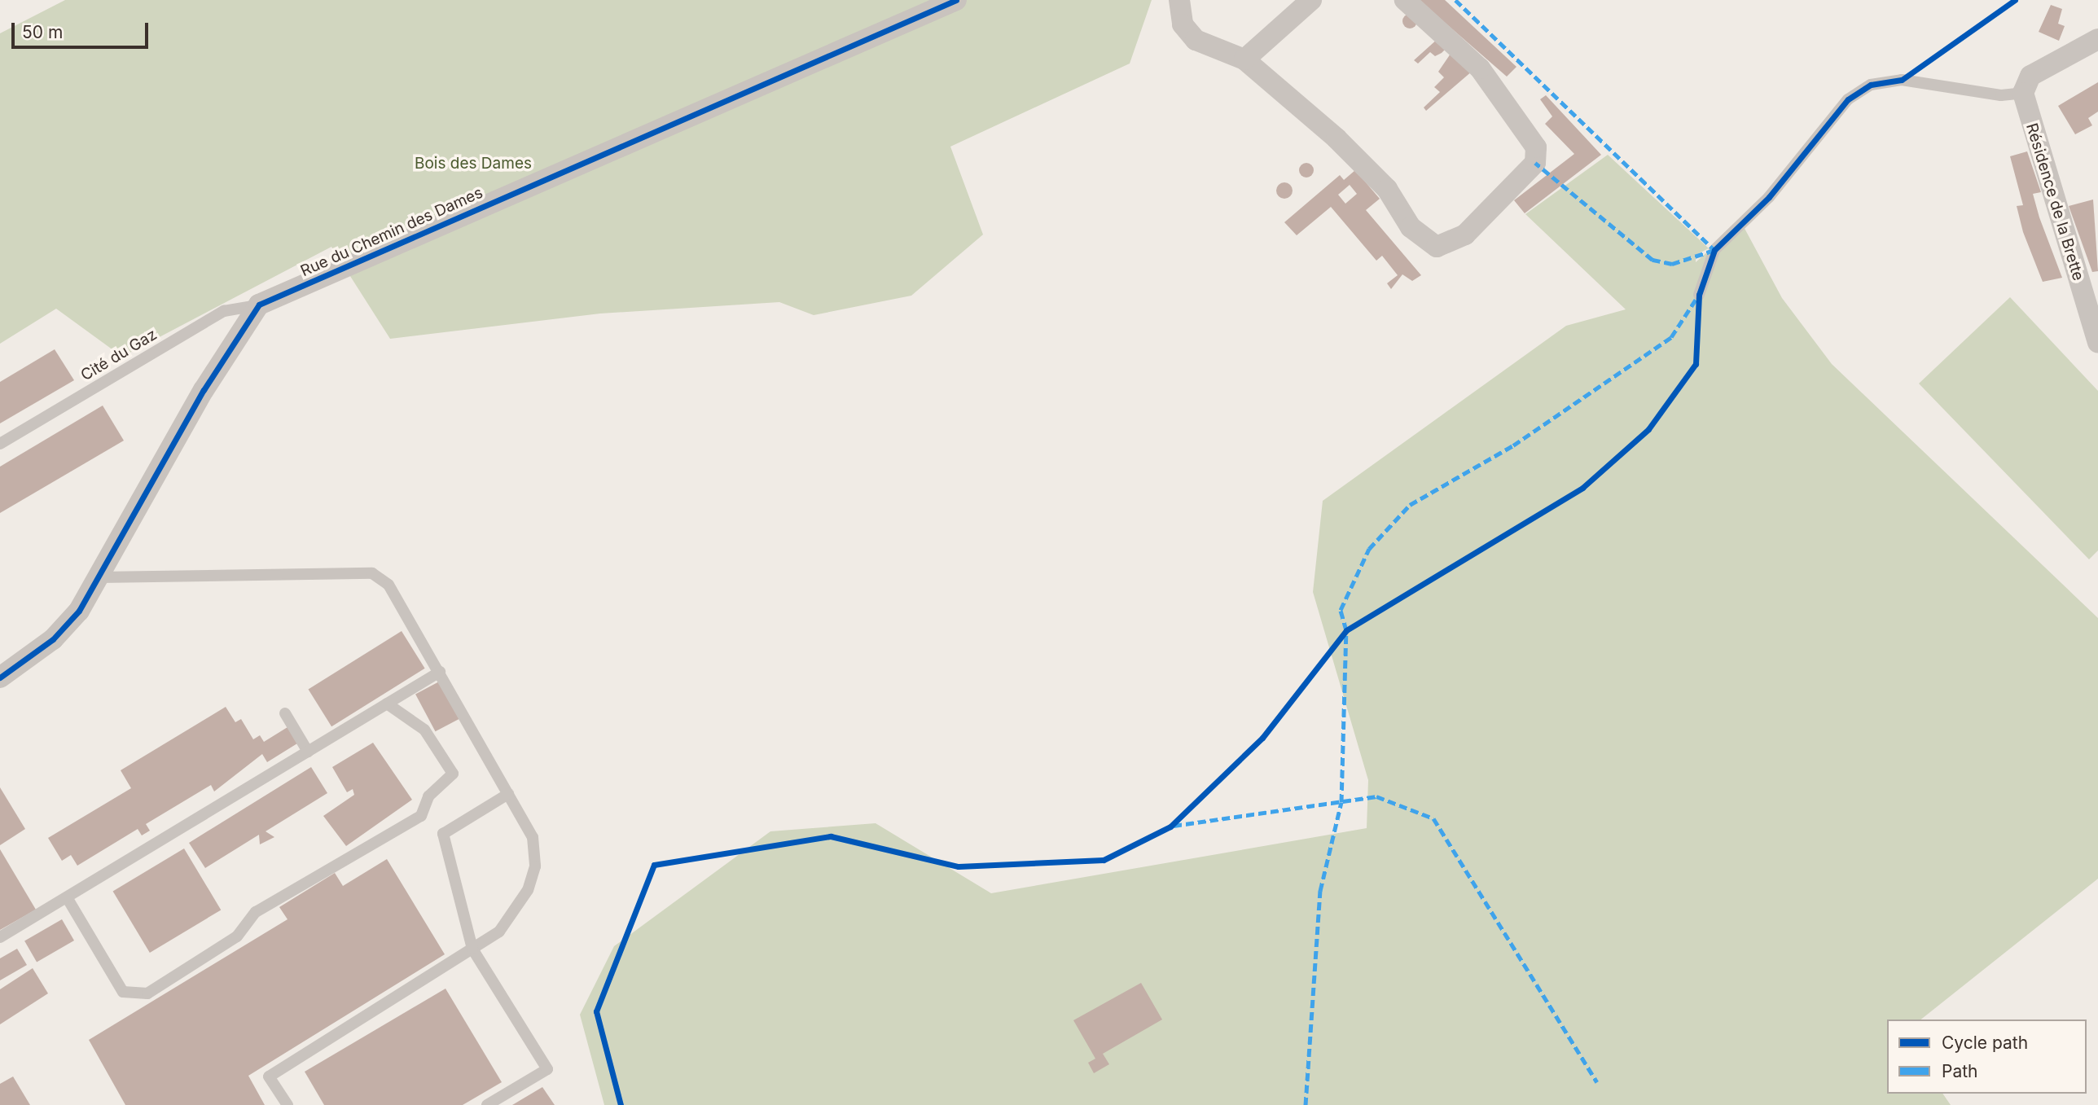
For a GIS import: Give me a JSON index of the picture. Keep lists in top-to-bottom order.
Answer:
{
  "streets": {
    "street": ["Résidence de la Brette", "Rue du Chemin des Dames"],
    "lane": ["Cité du Gaz"]
  },
  "crossings": [
    ["Rue du Chemin des Dames", "Cité du Gaz"]
  ],
  "parks": ["Bois des Dames"],
  "legend": ["Cycle path", "Path"],
  "scale_bar": "50 m"
}
